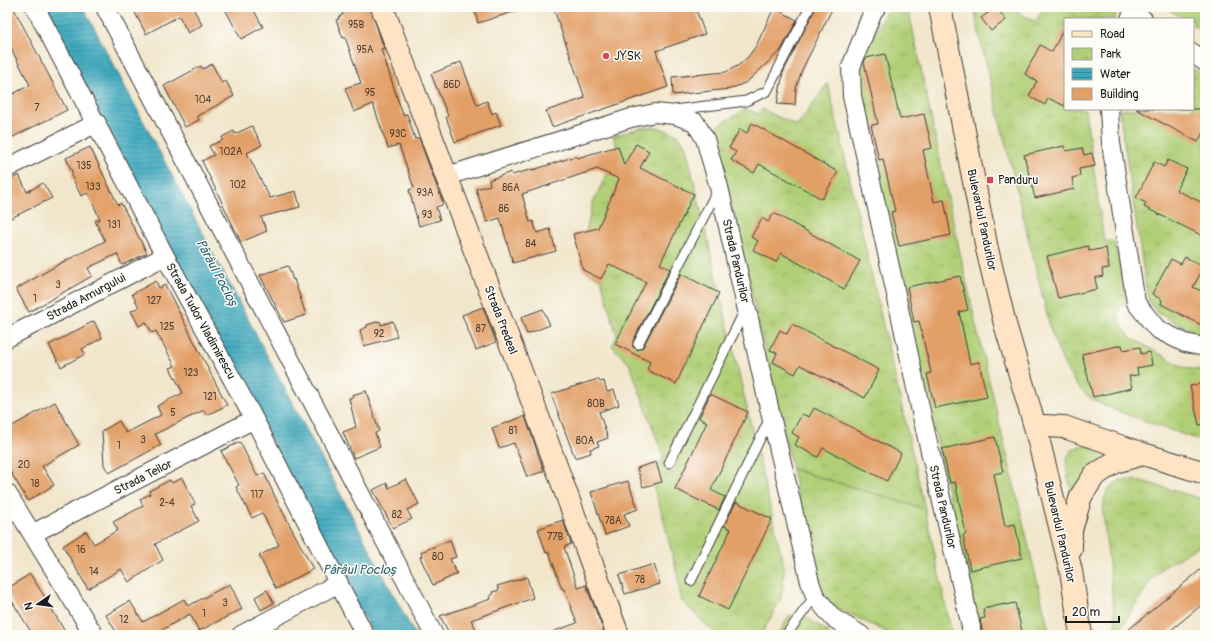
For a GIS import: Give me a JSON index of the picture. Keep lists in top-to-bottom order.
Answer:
{
  "streets": {
    "street": [
      "Bulevardul Pandurilor",
      "Strada Pandurilor",
      "Strada Amurgului",
      "Strada Predeal",
      "Strada Tudor Vladimirescu",
      "Strada Teilor"
    ]
  },
  "crossings": [
    ["Strada Pandurilor", "Strada Predeal"],
    ["Strada Amurgului", "Strada Tudor Vladimirescu"],
    ["Strada Tudor Vladimirescu", "Strada Teilor"]
  ],
  "water": ["Pârâul Pocloș"],
  "places": {
    "other": ["JYSK"],
    "transit": ["Panduru"]
  },
  "house_numbers": [
    "95B",
    "95A",
    "86D",
    "95",
    "104",
    "7",
    "93C",
    "102A",
    "135",
    "102",
    "133",
    "86A",
    "93A",
    "86",
    "93",
    "131",
    "84",
    "3",
    "1",
    "127",
    "125",
    "87",
    "92",
    "123",
    "121",
    "80B",
    "5",
    "81",
    "3",
    "80A",
    "1",
    "20",
    "18",
    "117",
    "2-4",
    "82",
    "78A",
    "77B",
    "16",
    "80",
    "14",
    "78",
    "3",
    "1",
    "12"
  ],
  "legend": [
    "Road",
    "Park",
    "Water",
    "Building"
  ],
  "scale_bar": "20 m",
  "north": "left"
}
